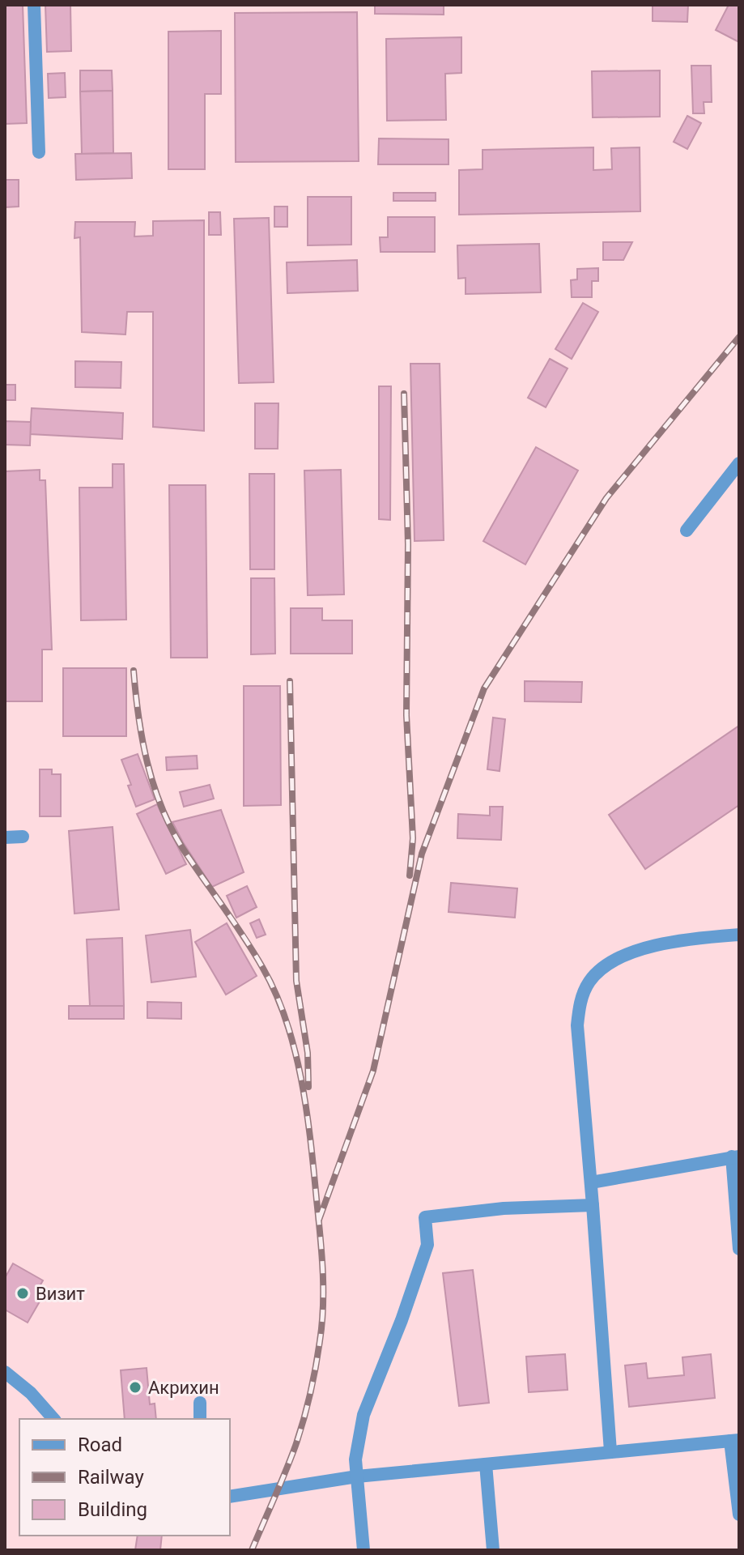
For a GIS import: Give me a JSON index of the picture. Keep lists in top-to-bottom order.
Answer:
{
  "places": ["Визит", "Акрихин"],
  "legend": ["Road", "Railway", "Building"]
}
